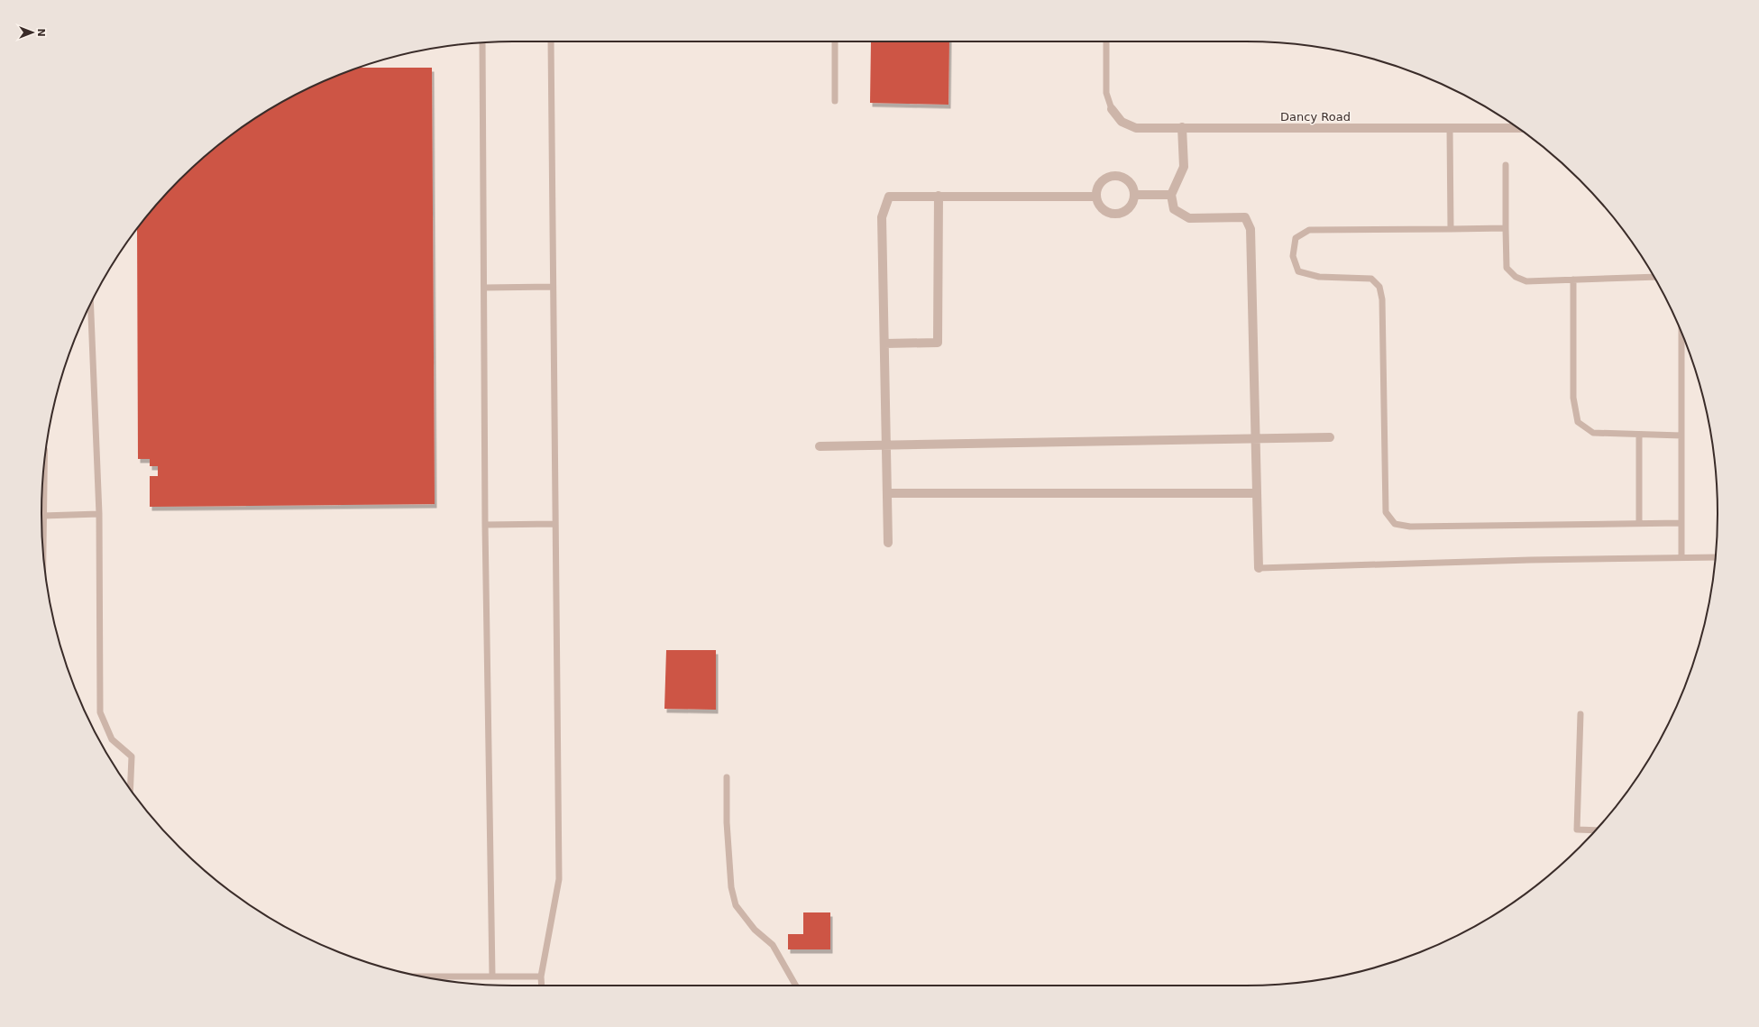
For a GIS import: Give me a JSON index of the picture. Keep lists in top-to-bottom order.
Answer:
{
  "streets": {
    "street": ["Dancy Road"]
  },
  "north": "right"
}
